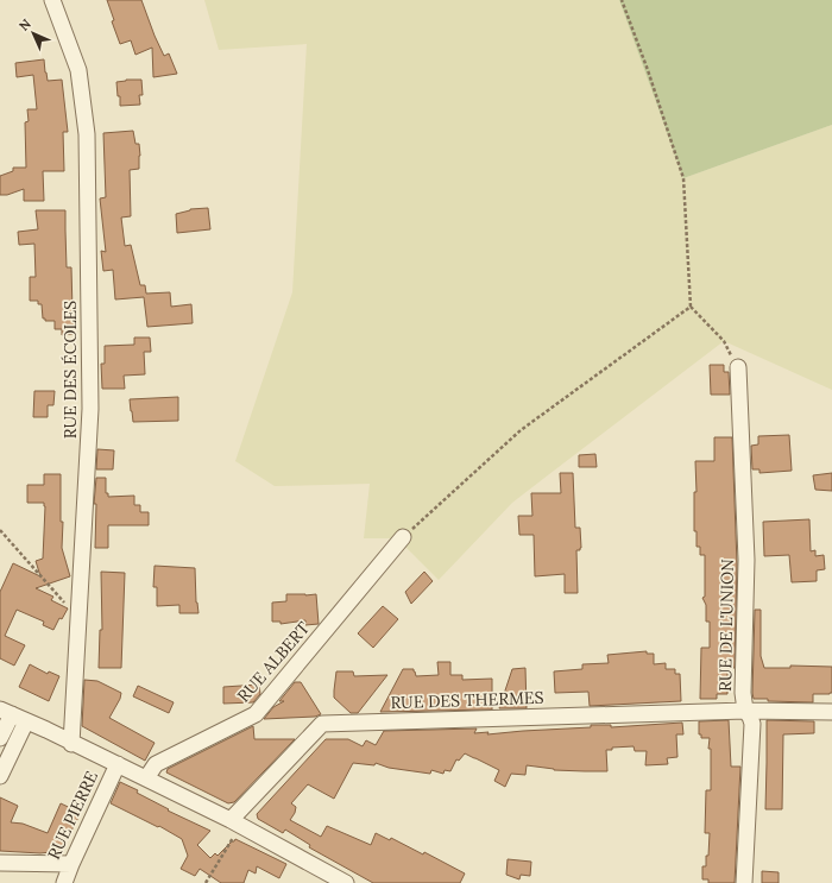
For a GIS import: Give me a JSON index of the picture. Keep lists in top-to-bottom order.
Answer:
{
  "streets": {
    "street": [
      "RUE DES ÉCOLES",
      "RUE DE L'UNION",
      "RUE ALBERT",
      "RUE DES THERMES",
      "RUE PIERRE"
    ]
  },
  "crossings": [
    ["RUE DE L'UNION", "RUE DES THERMES"]
  ],
  "north": "top left"
}
